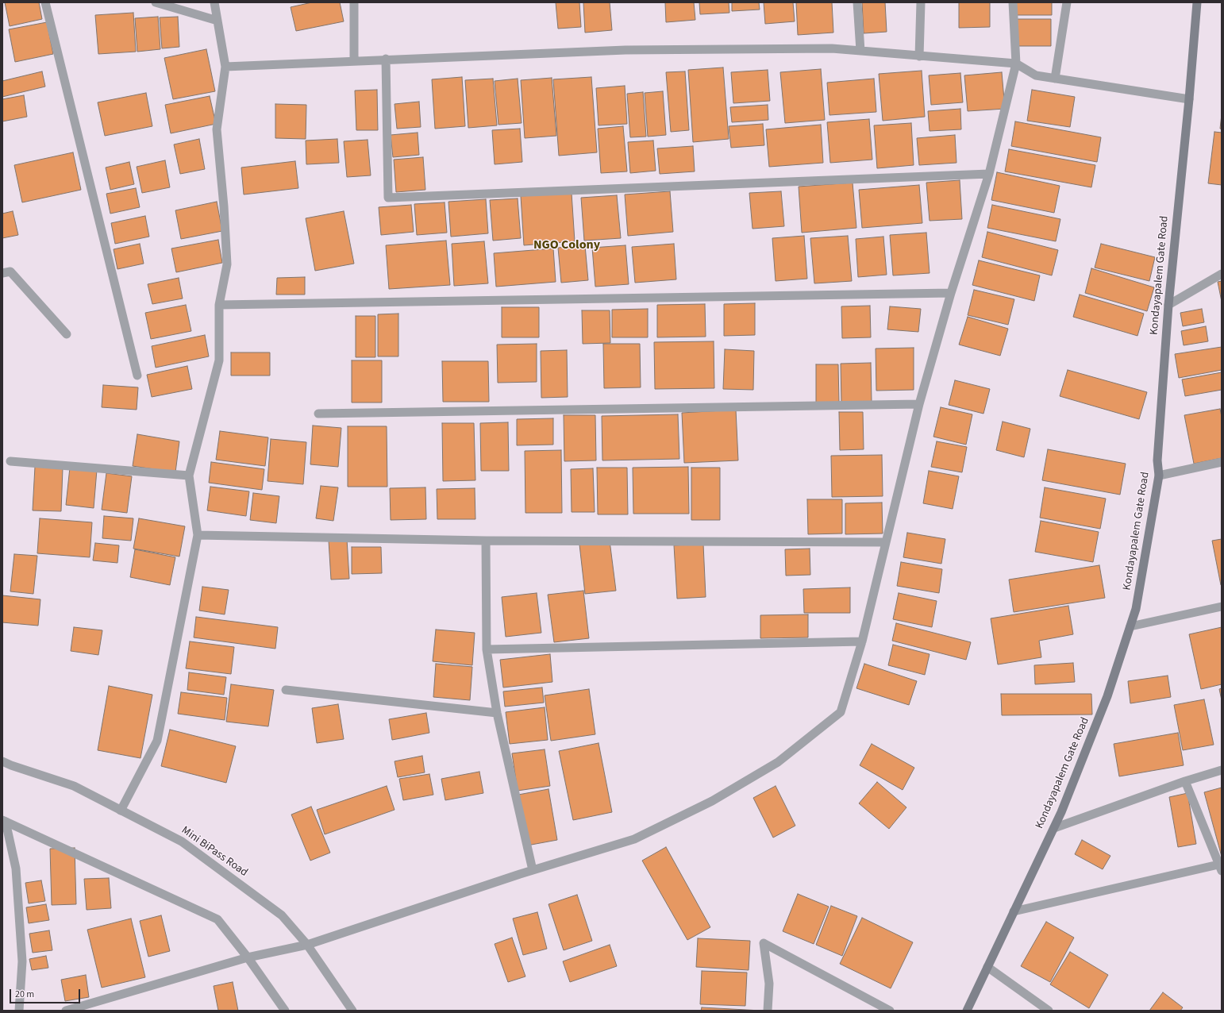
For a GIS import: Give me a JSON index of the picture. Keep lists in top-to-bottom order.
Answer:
{
  "streets": {
    "main road": ["Kondayapalem Gate Road"],
    "street": ["Mini BiPass Road"]
  },
  "districts": ["NGO Colony"],
  "scale_bar": "20 m"
}
